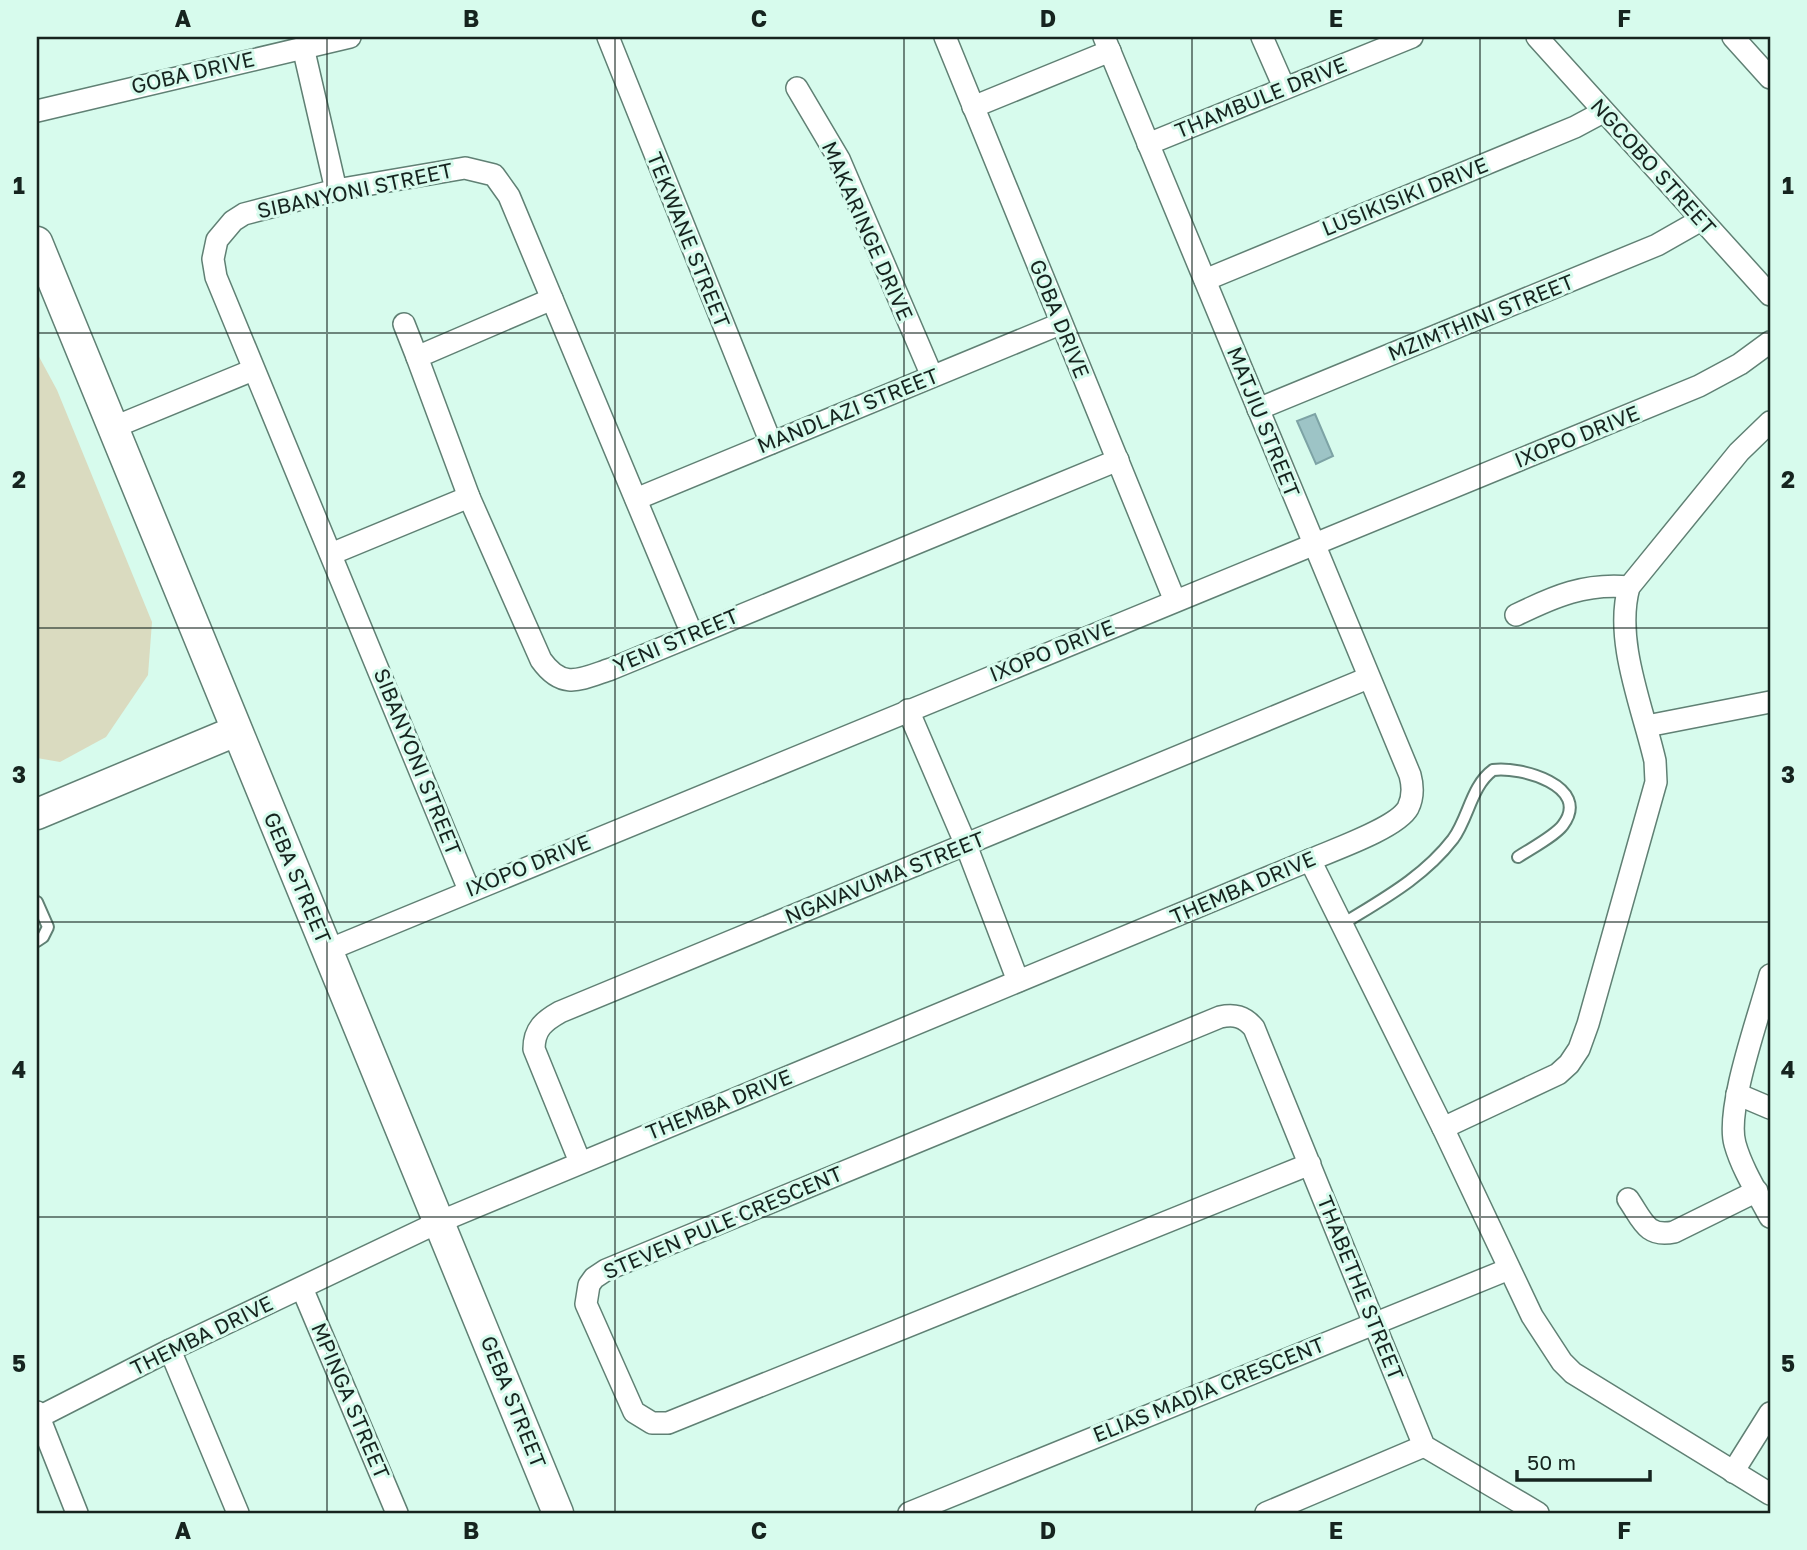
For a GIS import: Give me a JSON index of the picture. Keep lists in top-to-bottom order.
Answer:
{
  "streets": {
    "street": [
      "GOBA DRIVE",
      "THAMBULE DRIVE",
      "NGCOBO STREET",
      "SIBANYONI STREET",
      "LUSIKISIKI DRIVE",
      "MAKARINGE DRIVE",
      "TEKWANE STREET",
      "MZIMTHINI STREET",
      "MANDLAZI STREET",
      "MATJIU STREET",
      "IXOPO DRIVE",
      "YENI STREET",
      "GEBA STREET",
      "NGAVAVUMA STREET",
      "THEMBA DRIVE",
      "STEVEN PULE CRESCENT",
      "THABETHE STREET",
      "ELIAS MADIA CRESCENT",
      "MPINGA STREET"
    ]
  },
  "crossings": [
    ["GOBA DRIVE", "MANDLAZI STREET"],
    ["GOBA DRIVE", "IXOPO DRIVE"],
    ["GOBA DRIVE", "YENI STREET"],
    ["THAMBULE DRIVE", "MATJIU STREET"],
    ["NGCOBO STREET", "LUSIKISIKI DRIVE"],
    ["NGCOBO STREET", "MZIMTHINI STREET"],
    ["SIBANYONI STREET", "MANDLAZI STREET"],
    ["SIBANYONI STREET", "IXOPO DRIVE"],
    ["SIBANYONI STREET", "YENI STREET"],
    ["LUSIKISIKI DRIVE", "MATJIU STREET"],
    ["MAKARINGE DRIVE", "MANDLAZI STREET"],
    ["TEKWANE STREET", "MANDLAZI STREET"],
    ["MZIMTHINI STREET", "MATJIU STREET"],
    ["MATJIU STREET", "IXOPO DRIVE"],
    ["MATJIU STREET", "NGAVAVUMA STREET"],
    ["MATJIU STREET", "THEMBA DRIVE"],
    ["IXOPO DRIVE", "GEBA STREET"],
    ["GEBA STREET", "THEMBA DRIVE"],
    ["NGAVAVUMA STREET", "THEMBA DRIVE"],
    ["THEMBA DRIVE", "MPINGA STREET"],
    ["STEVEN PULE CRESCENT", "THABETHE STREET"],
    ["THABETHE STREET", "ELIAS MADIA CRESCENT"]
  ],
  "scale_bar": "50 m",
  "grid": {
    "columns": [
      "A",
      "B",
      "C",
      "D",
      "E",
      "F"
    ],
    "rows": [
      "1",
      "2",
      "3",
      "4",
      "5"
    ]
  }
}
